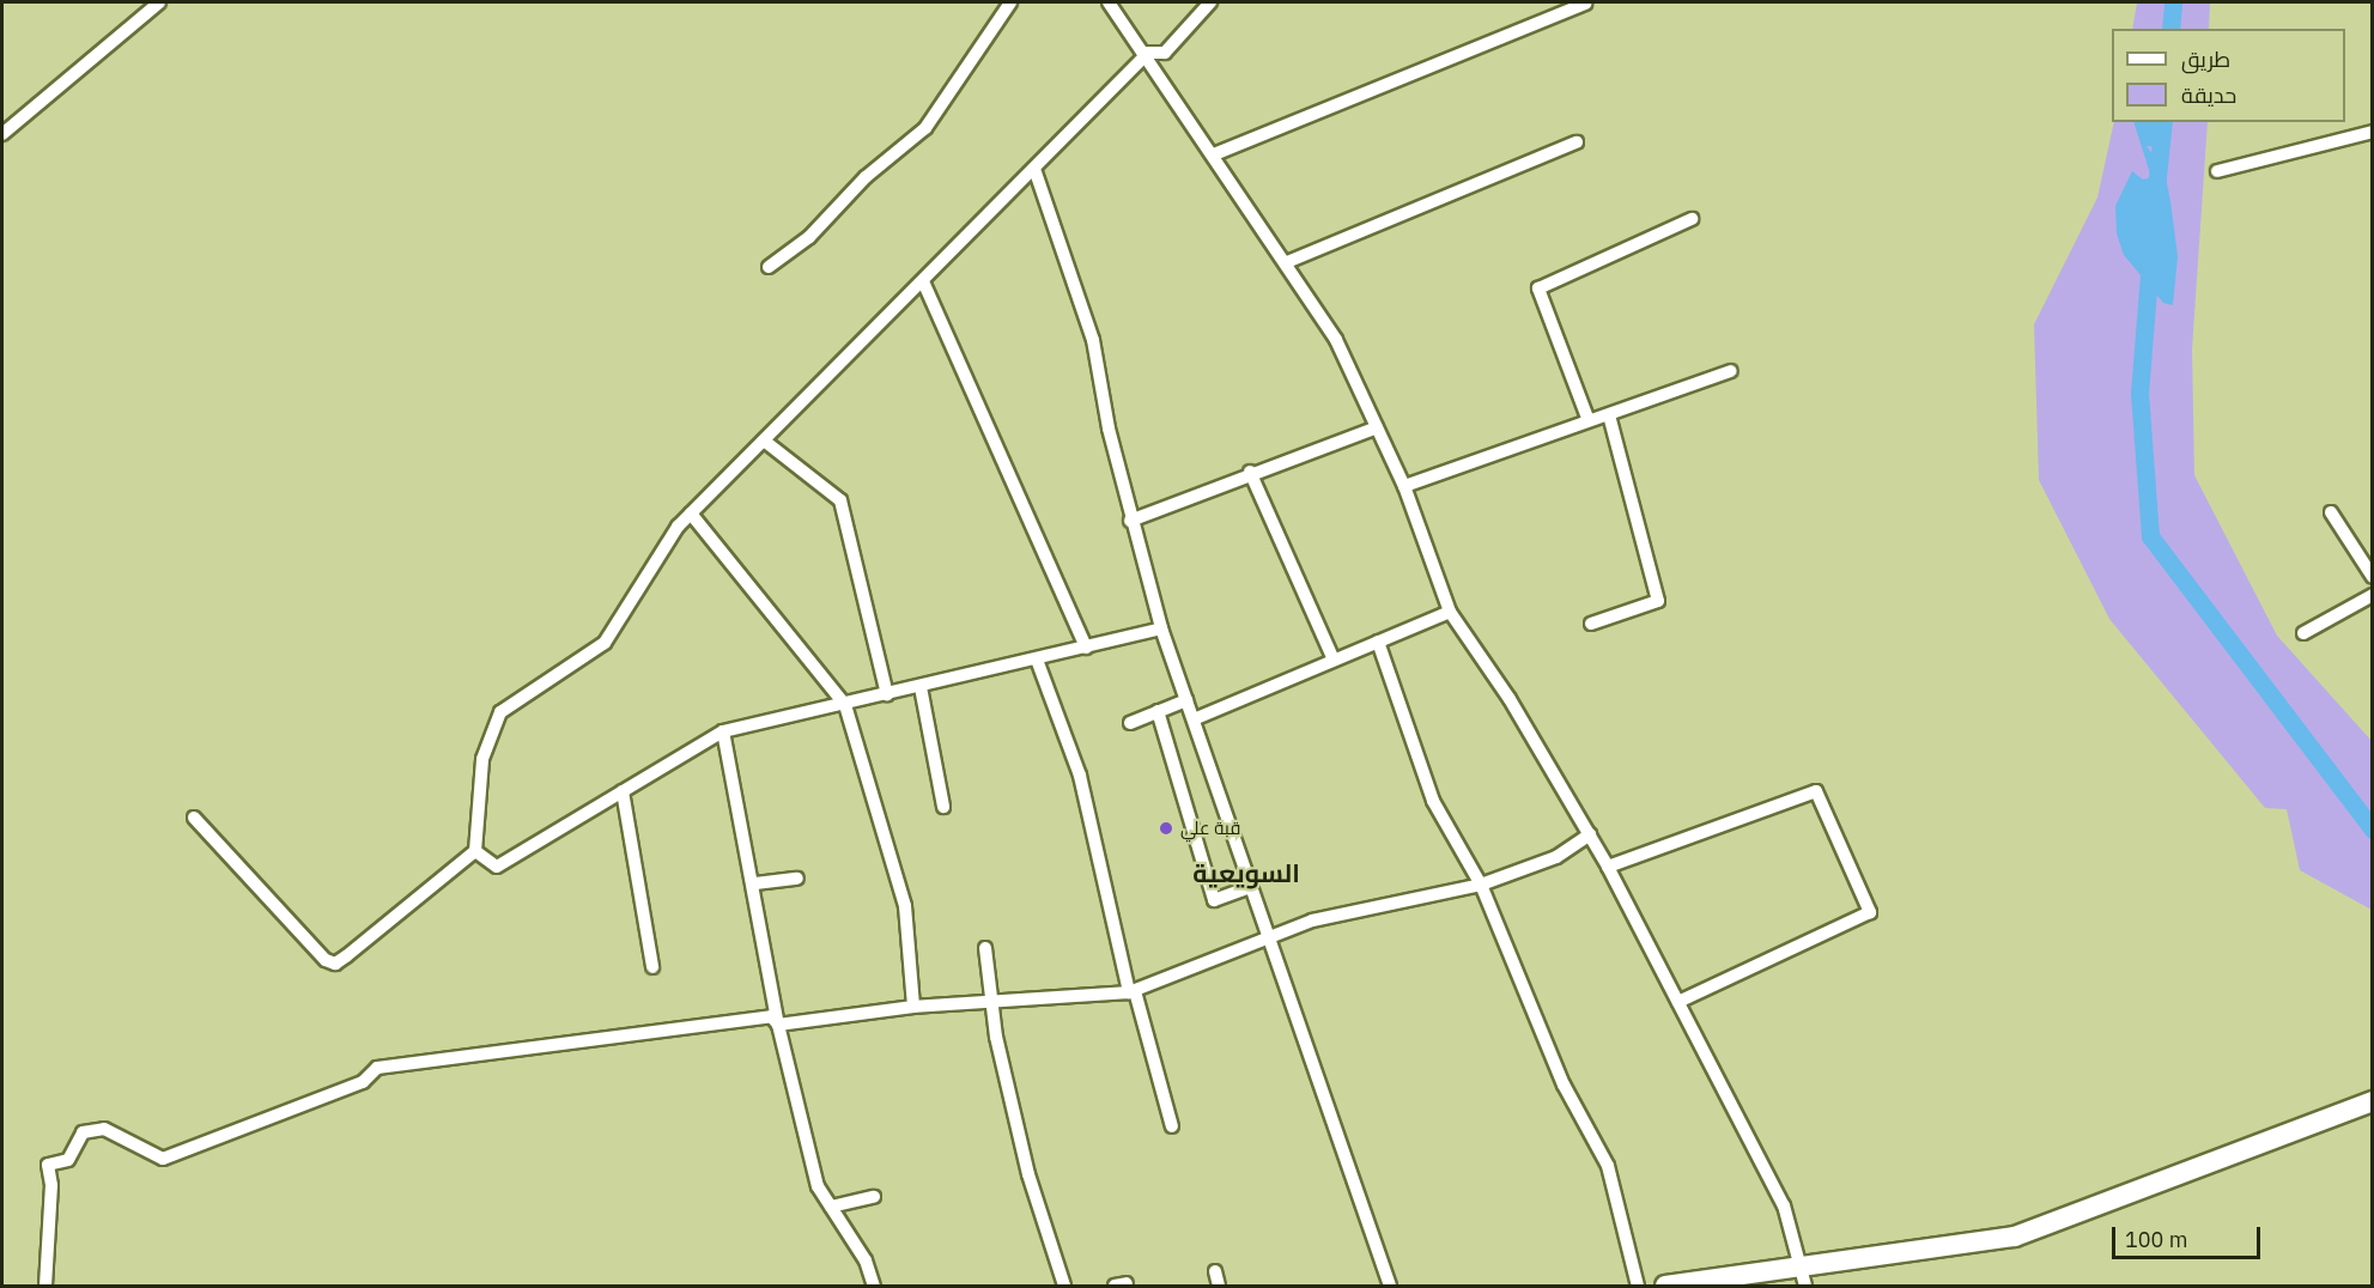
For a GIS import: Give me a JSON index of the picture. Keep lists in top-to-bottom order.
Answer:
{
  "districts": ["السويعية"],
  "places": ["قبة علي"],
  "legend": ["طريق", "حديقة"],
  "scale_bar": "100 m"
}
